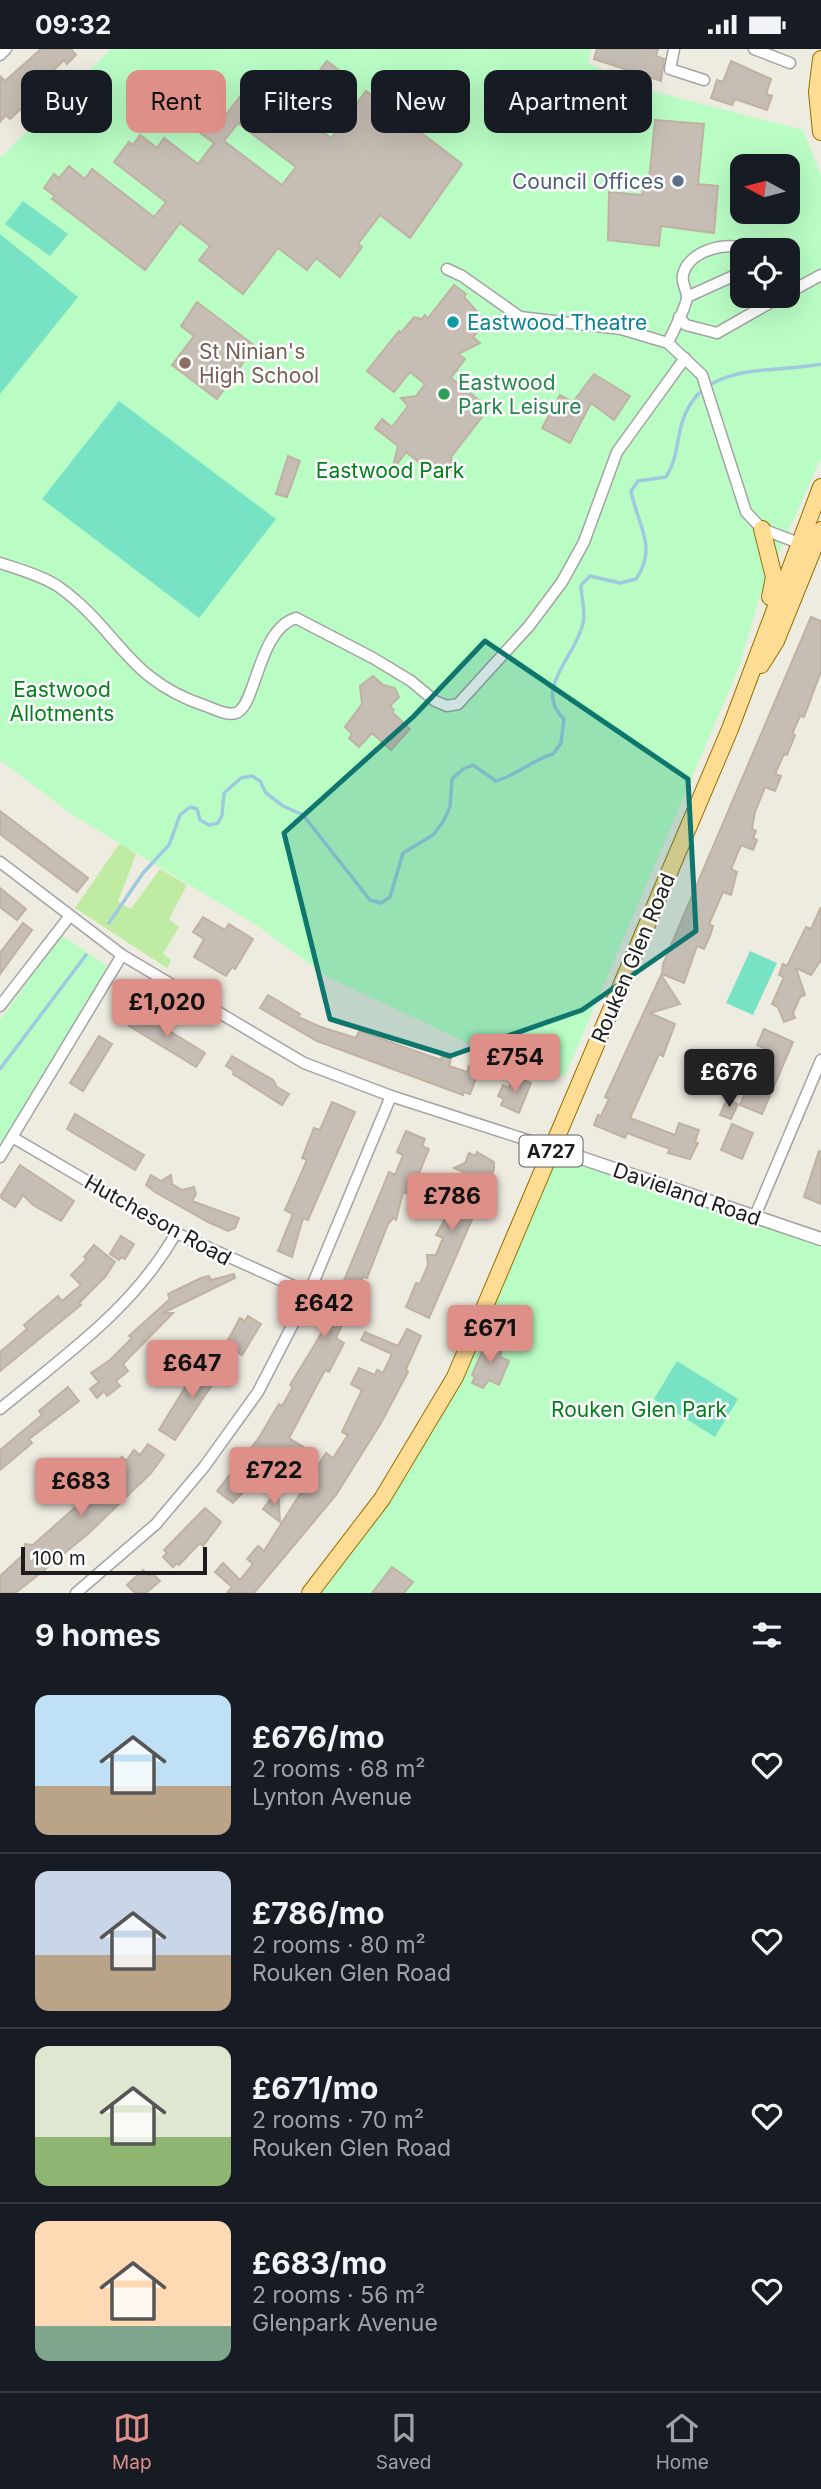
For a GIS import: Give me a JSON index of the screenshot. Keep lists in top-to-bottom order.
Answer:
{
  "streets": {
    "main road": ["Rouken Glen Road", "A727"],
    "street": ["Davieland Road", "Hutcheson Road"]
  },
  "crossings": [
    ["Rouken Glen Road", "Davieland Road"]
  ],
  "parks": ["Eastwood Park", "Eastwood Allotments", "Rouken Glen Park"],
  "places": [
    "Council Offices",
    "Eastwood Theatre",
    "St Ninian's High School",
    "Eastwood Park Leisure"
  ],
  "scale_bar": "100 m",
  "north": "left",
  "page": {
    "status": "09:32",
    "chip": [
      "Buy",
      "Rent",
      "Filters",
      "New",
      "Apartment"
    ],
    "price": [
      "£1,020",
      "£754",
      "£676",
      "£786",
      "£642",
      "£671",
      "£647",
      "£722",
      "£683"
    ],
    "scale": "100 m",
    "heading": "9 homes",
    "list": [
      {
        "name": "£676/mo",
        "note": "2 rooms · 68 m² · Lynton Avenue"
      },
      {
        "name": "£786/mo",
        "note": "2 rooms · 80 m² · Rouken Glen Road"
      },
      {
        "name": "£671/mo",
        "note": "2 rooms · 70 m² · Rouken Glen Road"
      },
      {
        "name": "£683/mo",
        "note": "2 rooms · 56 m² · Glenpark Avenue"
      }
    ],
    "tabs": ["Map", "Saved", "Home"]
  }
}
